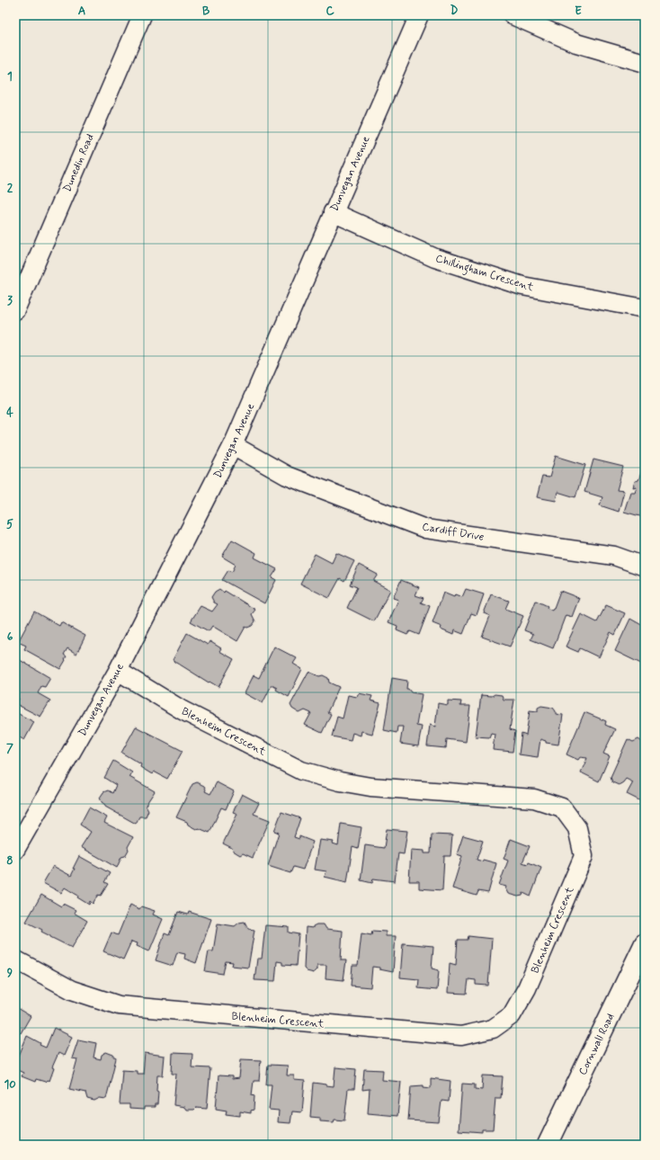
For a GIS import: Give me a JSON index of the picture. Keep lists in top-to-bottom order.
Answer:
{
  "streets": {
    "main road": ["Cornwall Road"],
    "street": [
      "Dunedin Road",
      "Dunvegan Avenue",
      "Chillingham Crescent",
      "Cardiff Drive",
      "Blenheim Crescent"
    ]
  },
  "crossings": [
    ["Dunvegan Avenue", "Chillingham Crescent"],
    ["Dunvegan Avenue", "Cardiff Drive"],
    ["Dunvegan Avenue", "Blenheim Crescent"]
  ],
  "grid": {
    "columns": [
      "A",
      "B",
      "C",
      "D",
      "E"
    ],
    "rows": [
      "1",
      "2",
      "3",
      "4",
      "5",
      "6",
      "7",
      "8",
      "9",
      "10"
    ]
  }
}
